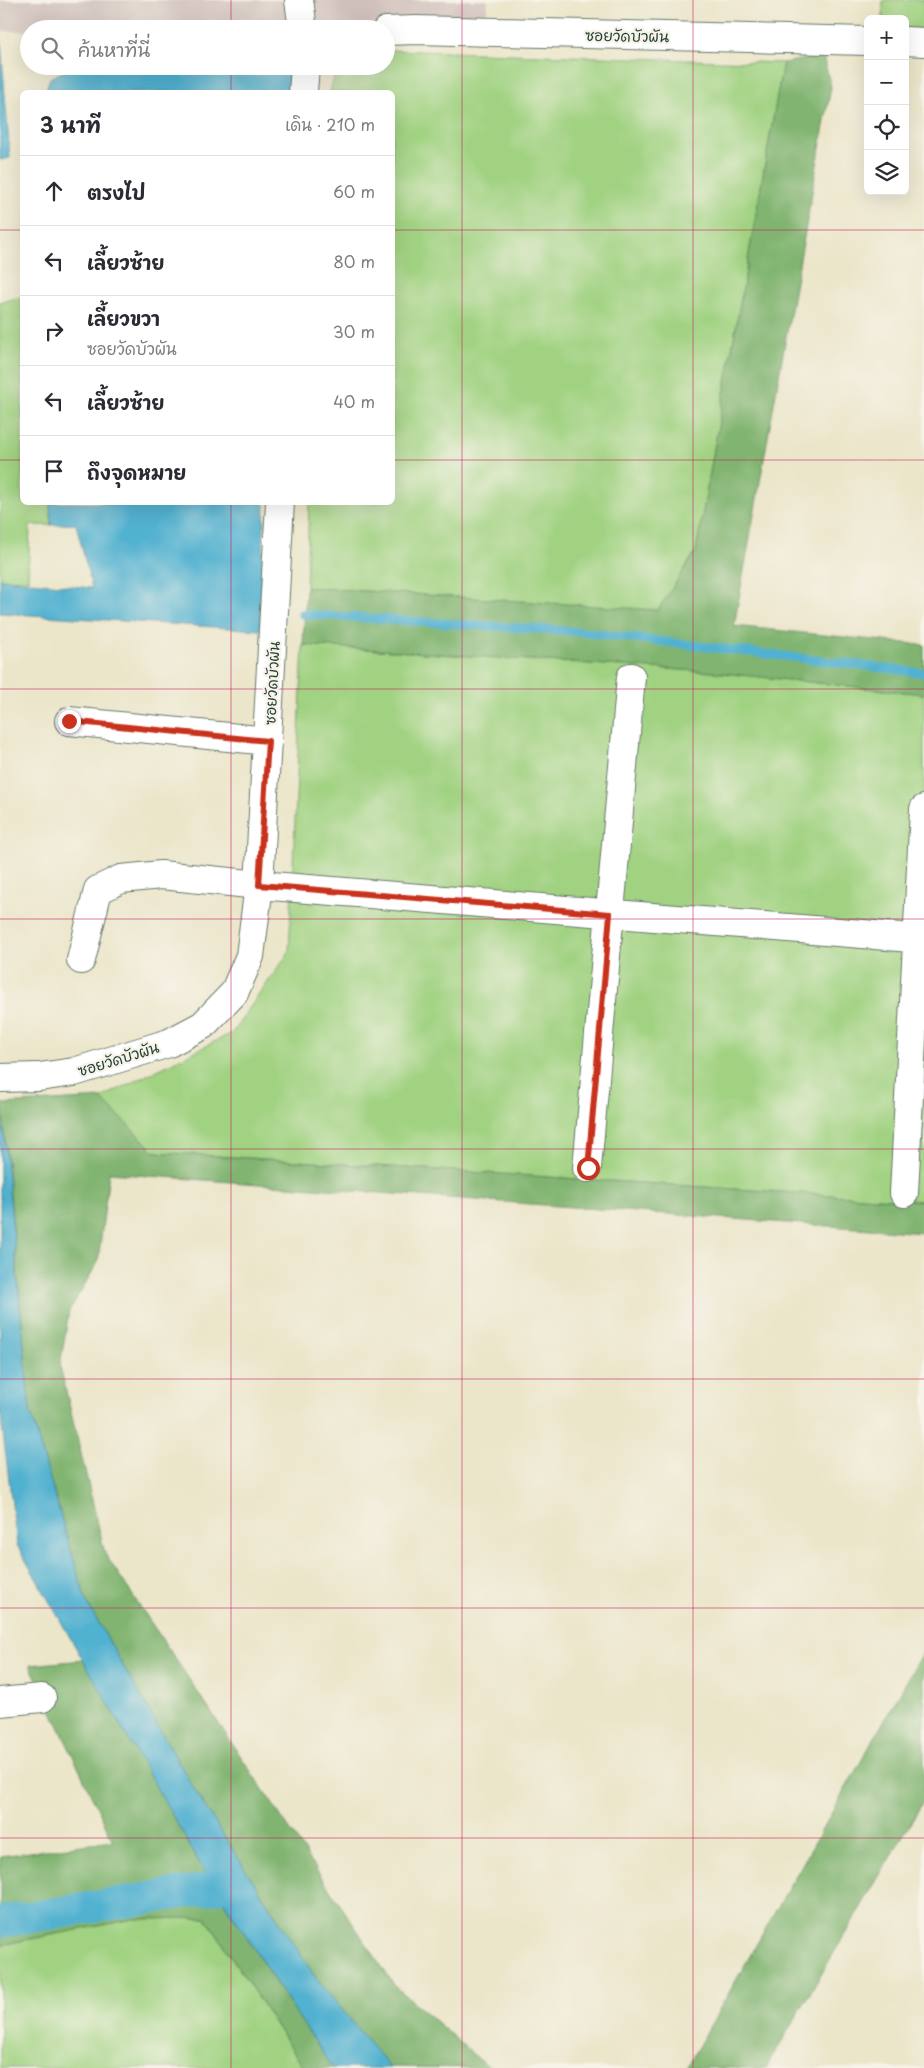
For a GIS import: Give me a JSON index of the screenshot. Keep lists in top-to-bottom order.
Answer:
{
  "streets": {
    "street": ["ซอยวัดบัวผัน"]
  },
  "page": {
    "map_buttons": ["+", "−"],
    "search": "ค้นหาที่นี่",
    "heading": ["3 นาที", "เดิน · 210 m"],
    "list": [
      ["ตรงไป", "60 m"],
      ["เลี้ยวซ้าย", "80 m"],
      ["เลี้ยวขวา", "ซอยวัดบัวผัน", "30 m"],
      ["เลี้ยวซ้าย", "40 m"],
      "ถึงจุดหมาย"
    ]
  }
}
